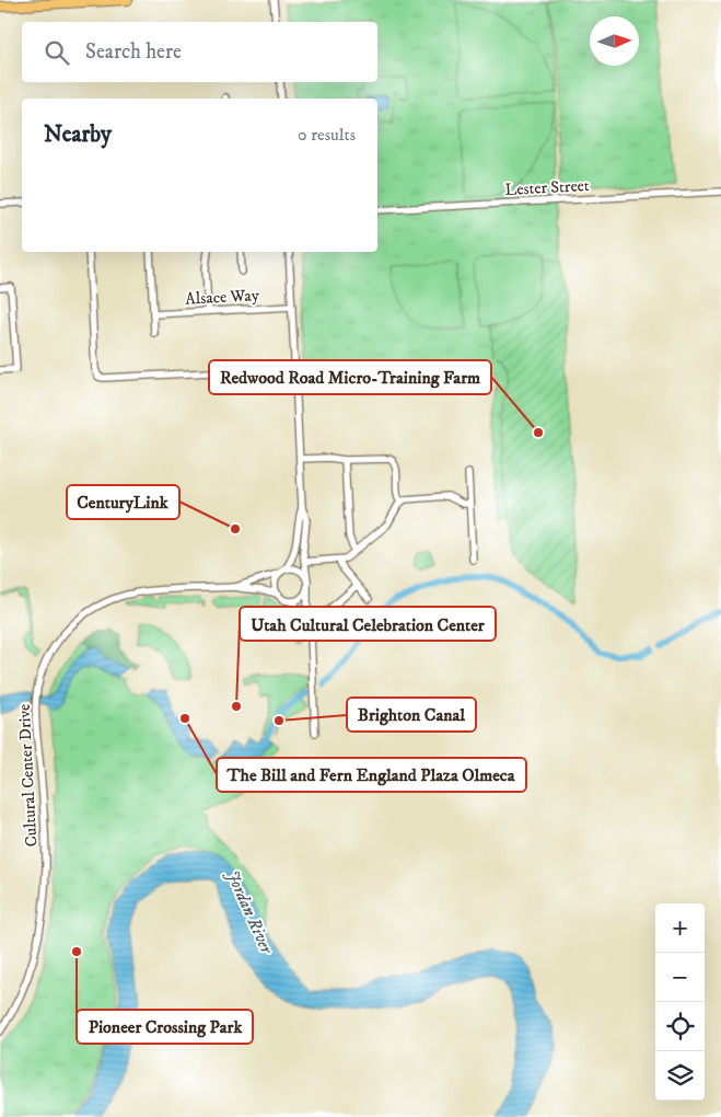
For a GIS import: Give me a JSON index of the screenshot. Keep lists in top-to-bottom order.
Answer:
{
  "streets": {
    "street": ["Lester Street", "Alsace Way", "Cultural Center Drive"]
  },
  "water": ["Jordan River"],
  "places": [
    "Redwood Road Micro-Training Farm",
    "CenturyLink",
    "Utah Cultural Celebration Center",
    "The Bill and Fern England Plaza Olmeca",
    "Brighton Canal",
    "Pioneer Crossing Park"
  ],
  "north": "right",
  "page": {
    "search": "Search here",
    "heading": ["Nearby", "0 results"],
    "map_buttons": ["+", "−"]
  }
}
